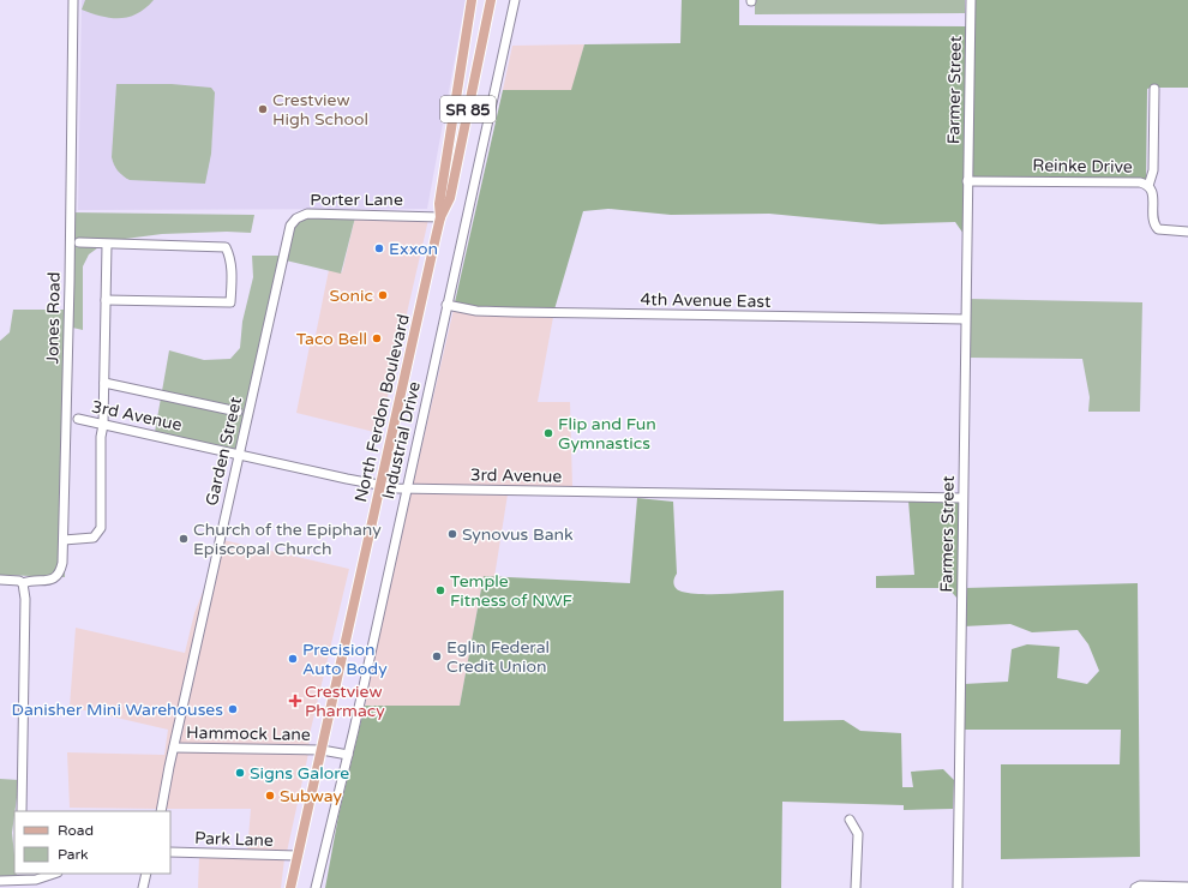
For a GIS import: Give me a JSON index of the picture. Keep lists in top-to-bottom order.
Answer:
{
  "streets": {
    "main road": ["SR 85", "North Ferdon Boulevard"],
    "street": [
      "Farmer Street",
      "Reinke Drive",
      "Porter Lane",
      "4th Avenue East",
      "Jones Road",
      "3rd Avenue",
      "Industrial Drive",
      "Garden Street",
      "Farmers Street",
      "Hammock Lane",
      "Park Lane"
    ]
  },
  "crossings": [
    ["Farmer Street", "Reinke Drive"],
    ["Farmer Street", "Farmers Street"],
    ["Reinke Drive", "Farmers Street"],
    ["Porter Lane", "North Ferdon Boulevard"],
    ["Porter Lane", "Garden Street"],
    ["4th Avenue East", "Industrial Drive"],
    ["4th Avenue East", "Farmers Street"],
    ["North Ferdon Boulevard", "3rd Avenue"],
    ["North Ferdon Boulevard", "Hammock Lane"],
    ["North Ferdon Boulevard", "Park Lane"],
    ["3rd Avenue", "Industrial Drive"],
    ["3rd Avenue", "Garden Street"],
    ["3rd Avenue", "Farmers Street"],
    ["Industrial Drive", "Hammock Lane"],
    ["Garden Street", "Hammock Lane"]
  ],
  "places": {
    "other": [
      "Crestview High School",
      "Exxon",
      "Sonic",
      "Taco Bell",
      "Flip and Fun Gymnastics",
      "Synovus Bank",
      "Church of the Epiphany Episcopal Church",
      "Temple Fitness of NWF",
      "Eglin Federal Credit Union",
      "Precision Auto Body",
      "Danisher Mini Warehouses",
      "Signs Galore",
      "Subway"
    ],
    "health": ["Crestview Pharmacy"]
  },
  "legend": ["Road", "Park"]
}
